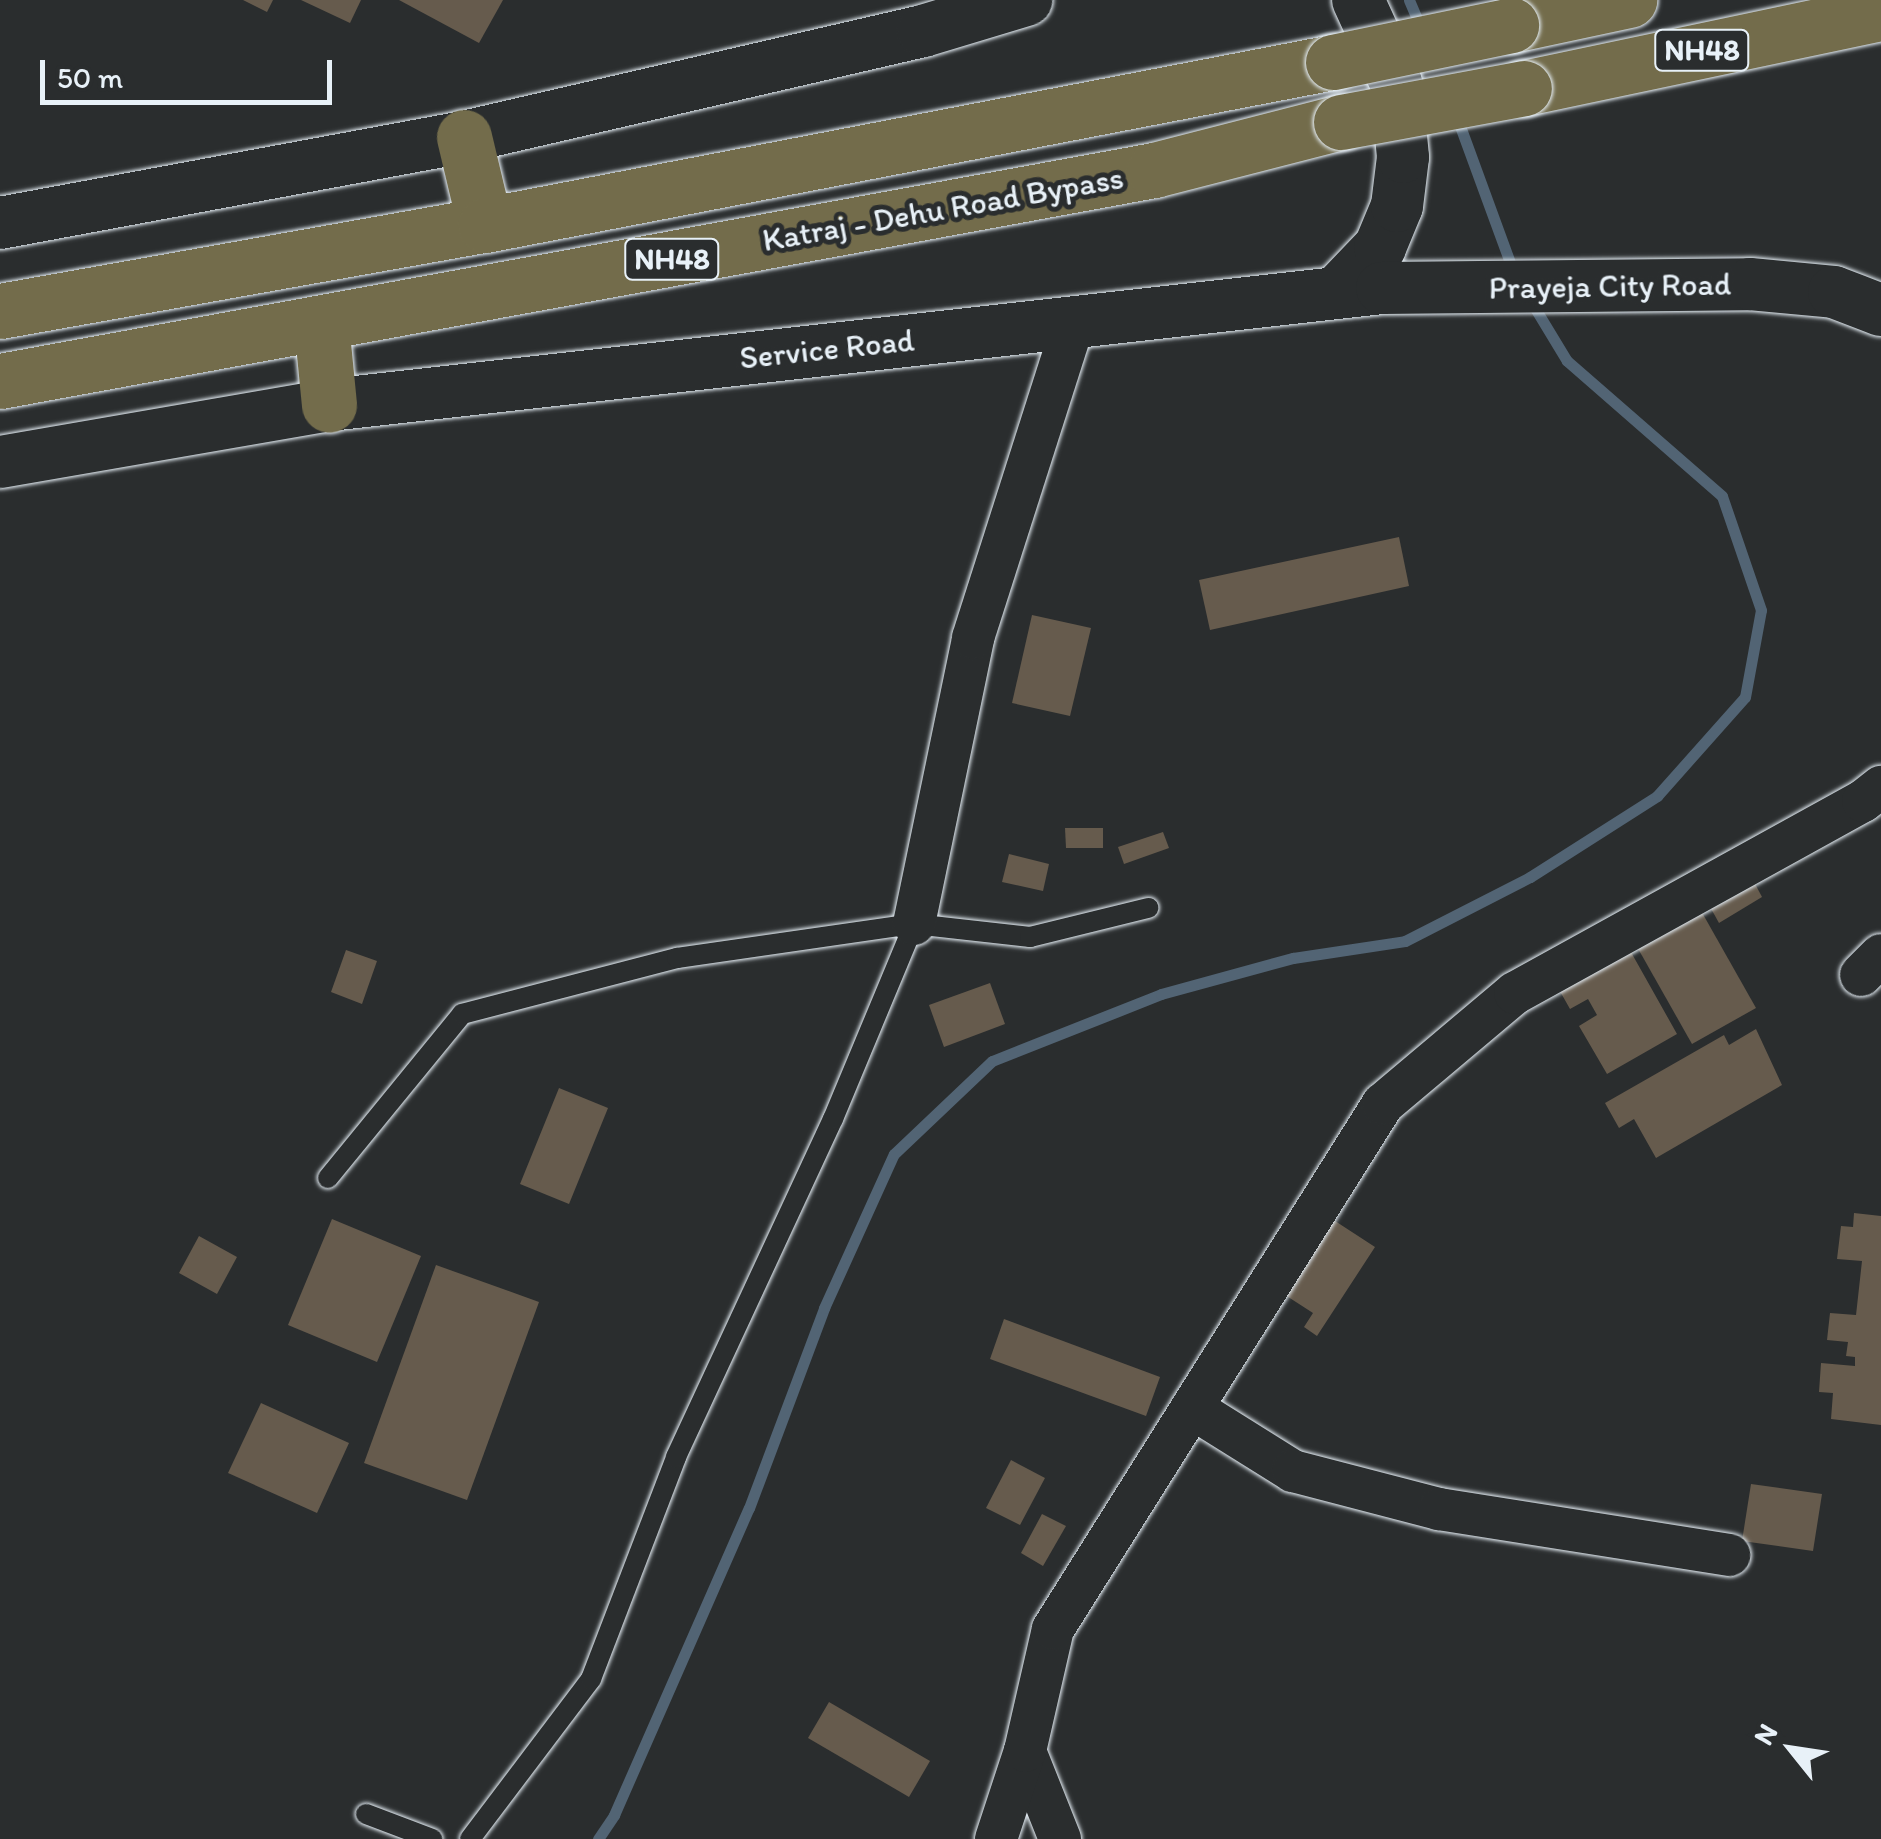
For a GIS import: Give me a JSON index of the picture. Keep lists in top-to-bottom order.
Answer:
{
  "streets": {
    "highway": ["NH48", "Katraj - Dehu Road Bypass"],
    "street": ["Prayeja City Road", "Service Road"]
  },
  "crossings": [
    ["Prayeja City Road", "Service Road"]
  ],
  "scale_bar": "50 m",
  "north": "top left"
}
